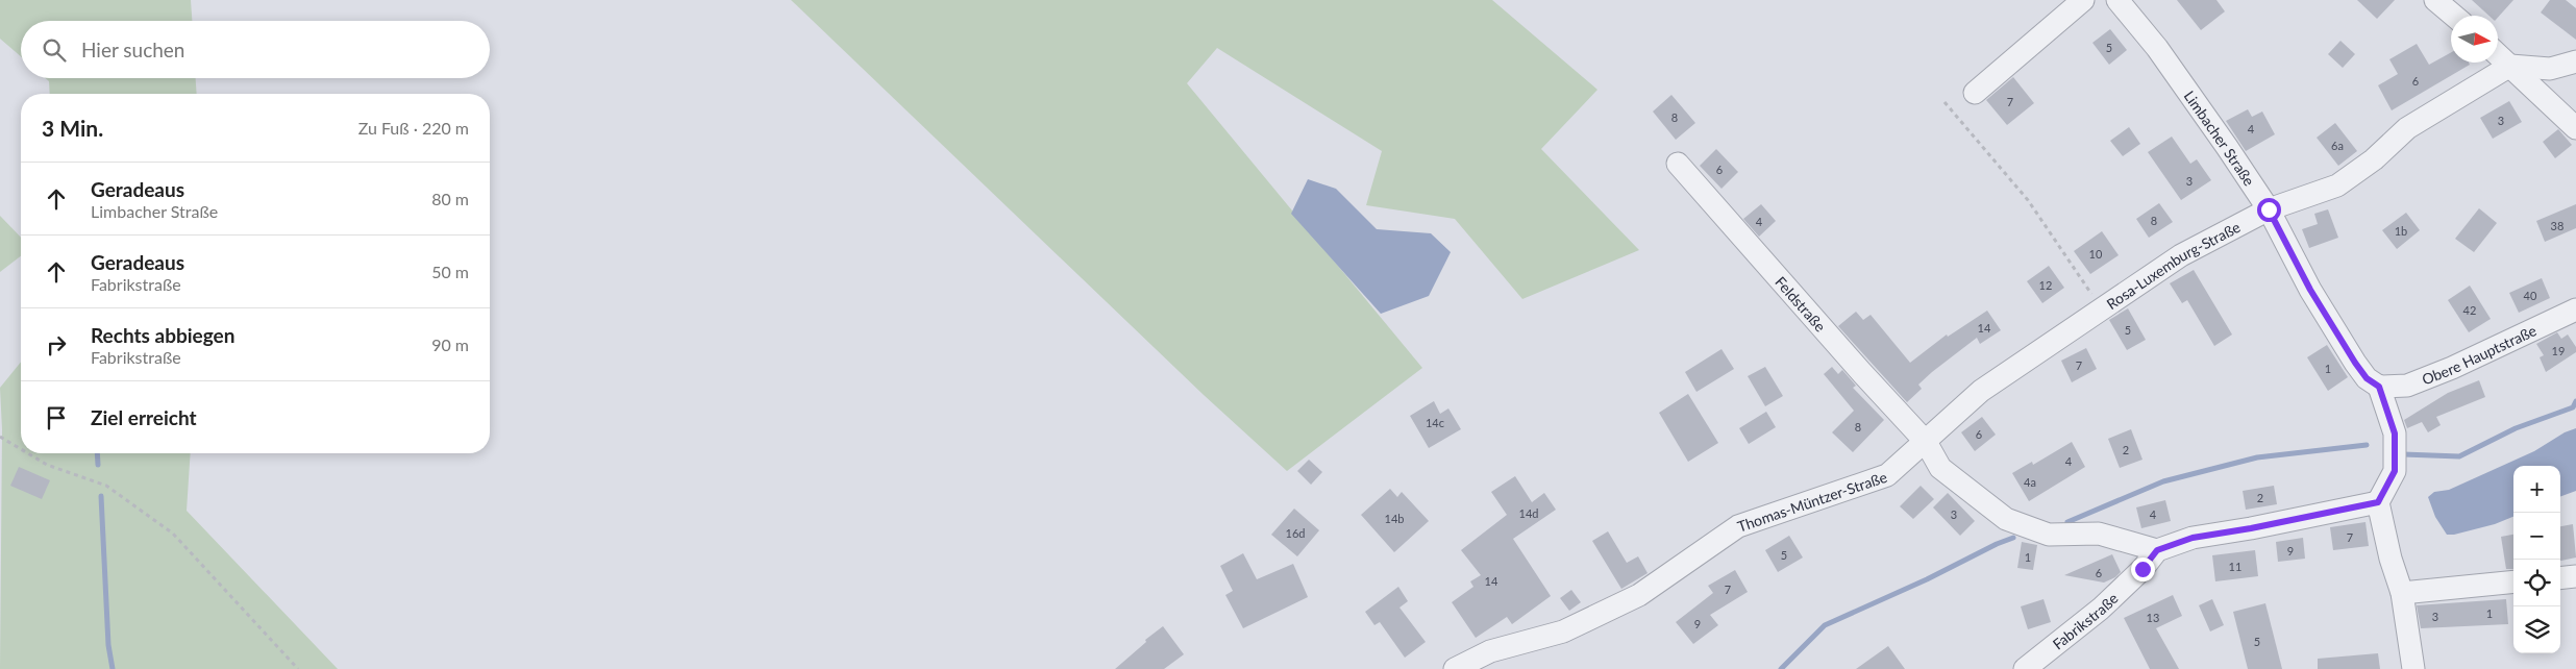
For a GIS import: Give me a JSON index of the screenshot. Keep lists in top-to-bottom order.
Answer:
{
  "streets": {
    "street": [
      "Limbacher Straße",
      "Rosa-Luxemburg-Straße",
      "Feldstraße",
      "Obere Hauptstraße",
      "Thomas-Müntzer-Straße",
      "Fabrikstraße"
    ]
  },
  "crossings": [
    ["Limbacher Straße", "Rosa-Luxemburg-Straße"],
    ["Limbacher Straße", "Obere Hauptstraße"],
    ["Rosa-Luxemburg-Straße", "Feldstraße"],
    ["Rosa-Luxemburg-Straße", "Thomas-Müntzer-Straße"],
    ["Feldstraße", "Thomas-Müntzer-Straße"]
  ],
  "house_numbers": [
    "5",
    "6",
    "7",
    "8",
    "3",
    "4",
    "6a",
    "6",
    "3",
    "8",
    "4",
    "38",
    "1b",
    "10",
    "12",
    "40",
    "42",
    "14",
    "5",
    "19",
    "7",
    "1",
    "14c",
    "8",
    "6",
    "2",
    "4",
    "4a",
    "2",
    "14d",
    "3",
    "4",
    "14b",
    "16d",
    "7",
    "9",
    "5",
    "1",
    "11",
    "6",
    "14",
    "7",
    "1",
    "3",
    "13",
    "9",
    "5"
  ],
  "north": "right",
  "page": {
    "search": "Hier suchen",
    "heading": ["3 Min.", "Zu Fuß · 220 m"],
    "list": [
      ["Geradeaus", "Limbacher Straße", "80 m"],
      ["Geradeaus", "Fabrikstraße", "50 m"],
      ["Rechts abbiegen", "Fabrikstraße", "90 m"],
      "Ziel erreicht"
    ],
    "map_buttons": ["+", "−"]
  }
}
